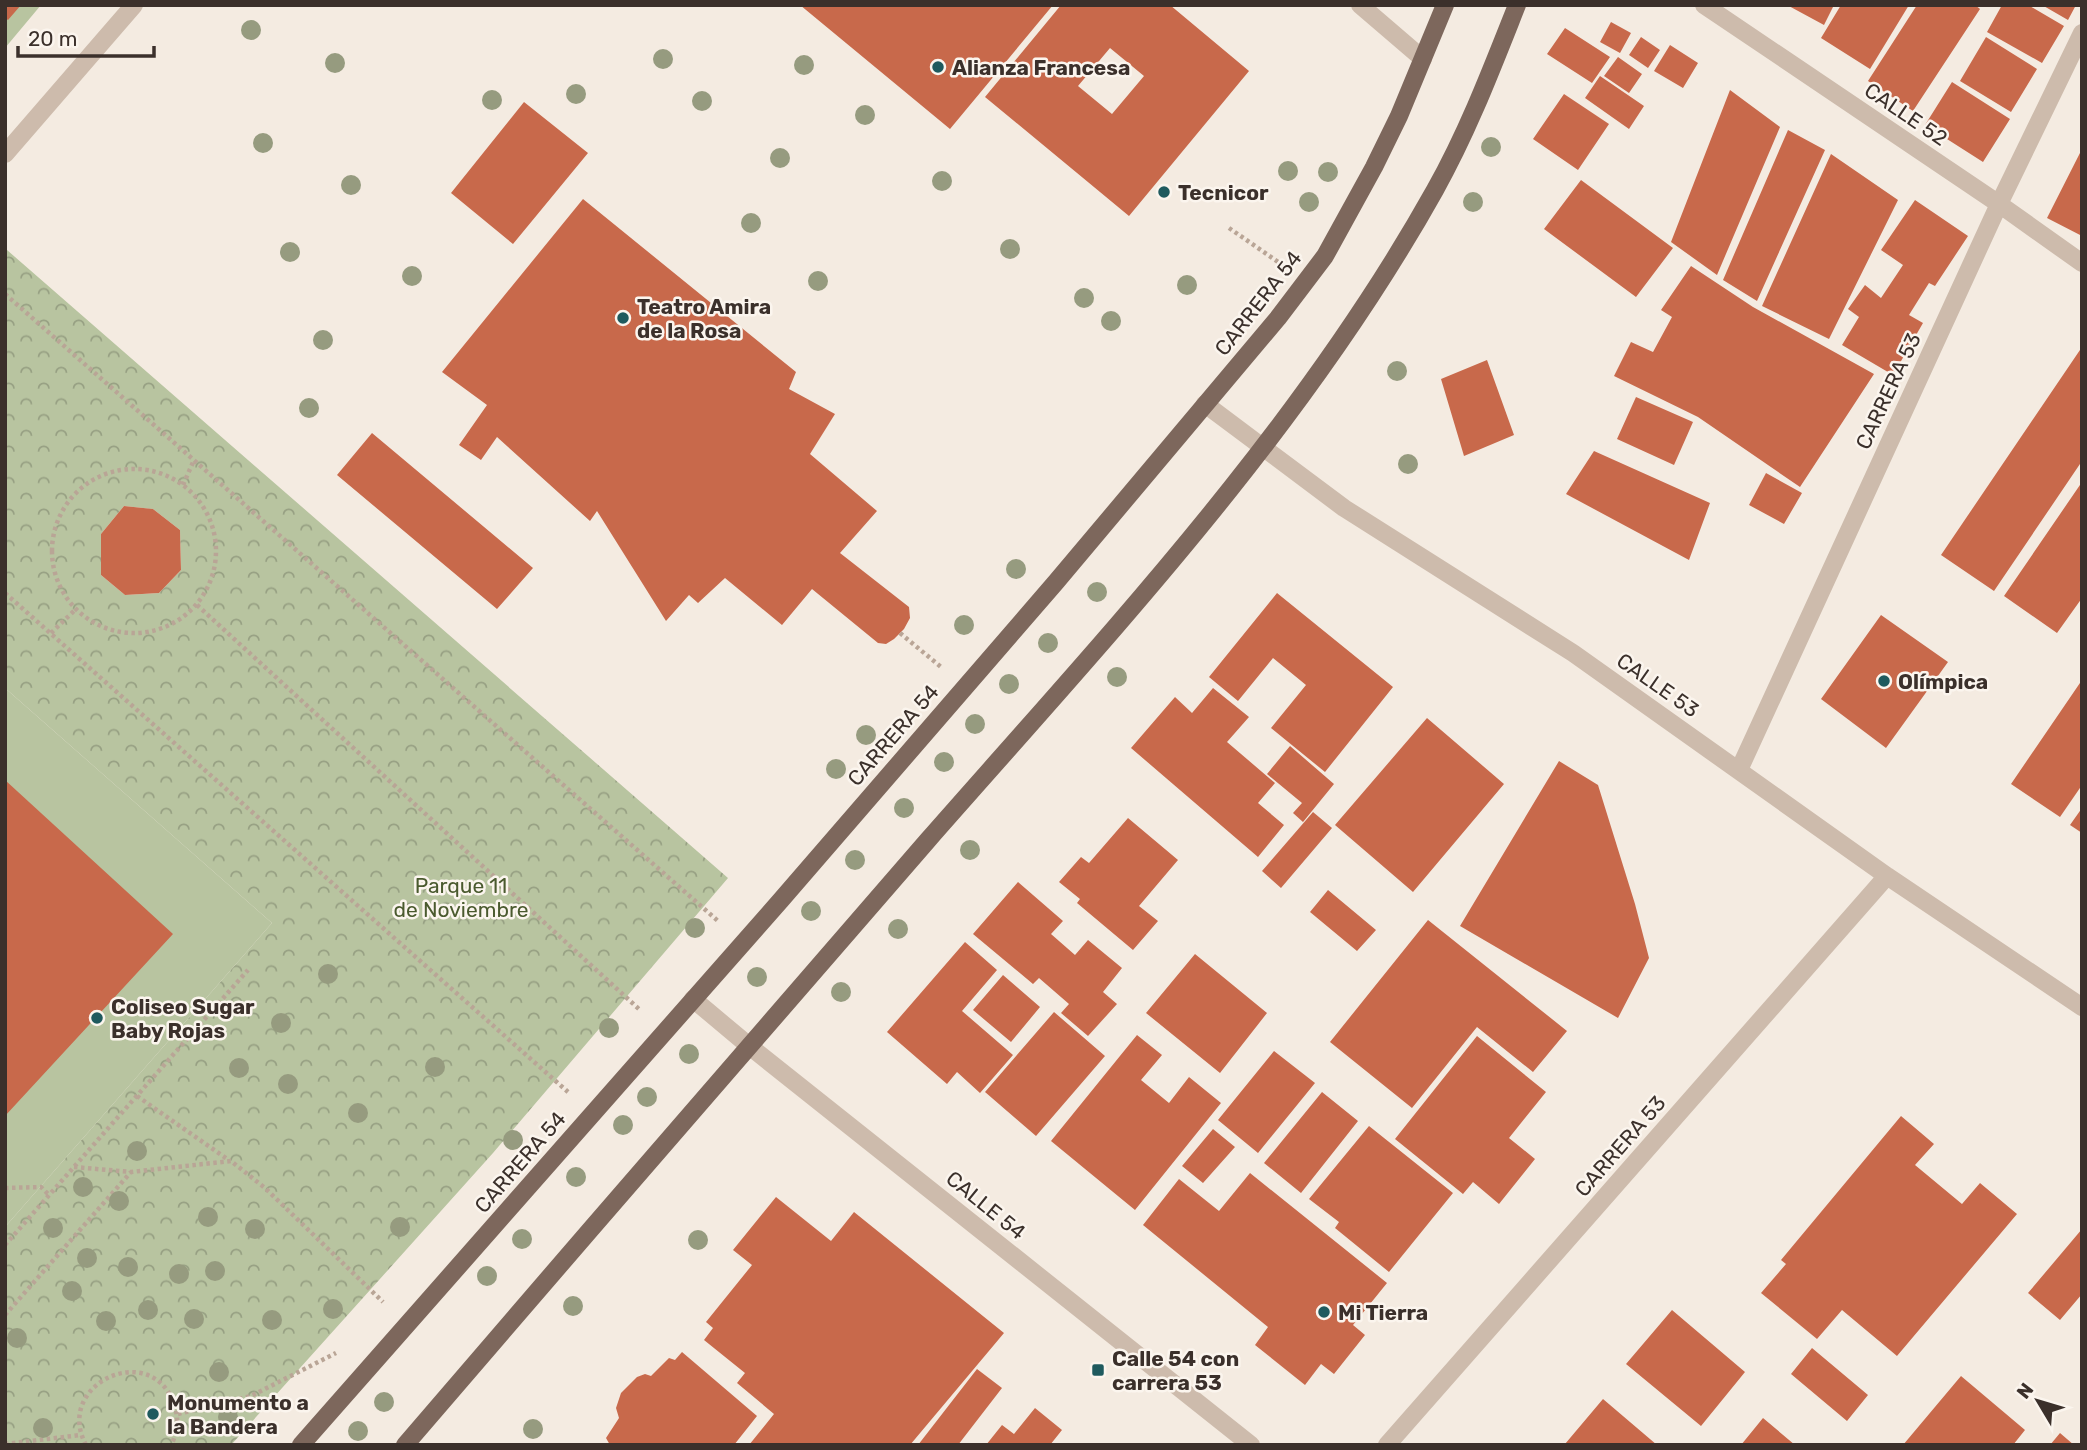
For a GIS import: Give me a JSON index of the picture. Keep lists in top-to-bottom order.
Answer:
{
  "streets": {
    "main road": ["CARRERA 54"],
    "street": [
      "CALLE 52",
      "CARRERA 53",
      "CALLE 53",
      "CALLE 54"
    ]
  },
  "crossings": [
    ["CALLE 52", "CARRERA 53"],
    ["CARRERA 54", "CALLE 53"],
    ["CARRERA 54", "CALLE 54"],
    ["CARRERA 53", "CALLE 53"]
  ],
  "parks": ["Parque 11 de Noviembre"],
  "places": {
    "other": [
      "Alianza Francesa",
      "Tecnicor",
      "Teatro Amira de la Rosa",
      "Olímpica",
      "Coliseo Sugar Baby Rojas",
      "Mi Tierra",
      "Monumento a la Bandera"
    ],
    "transit": ["Calle 54 con carrera 53"]
  },
  "scale_bar": "20 m",
  "north": "top left"
}
